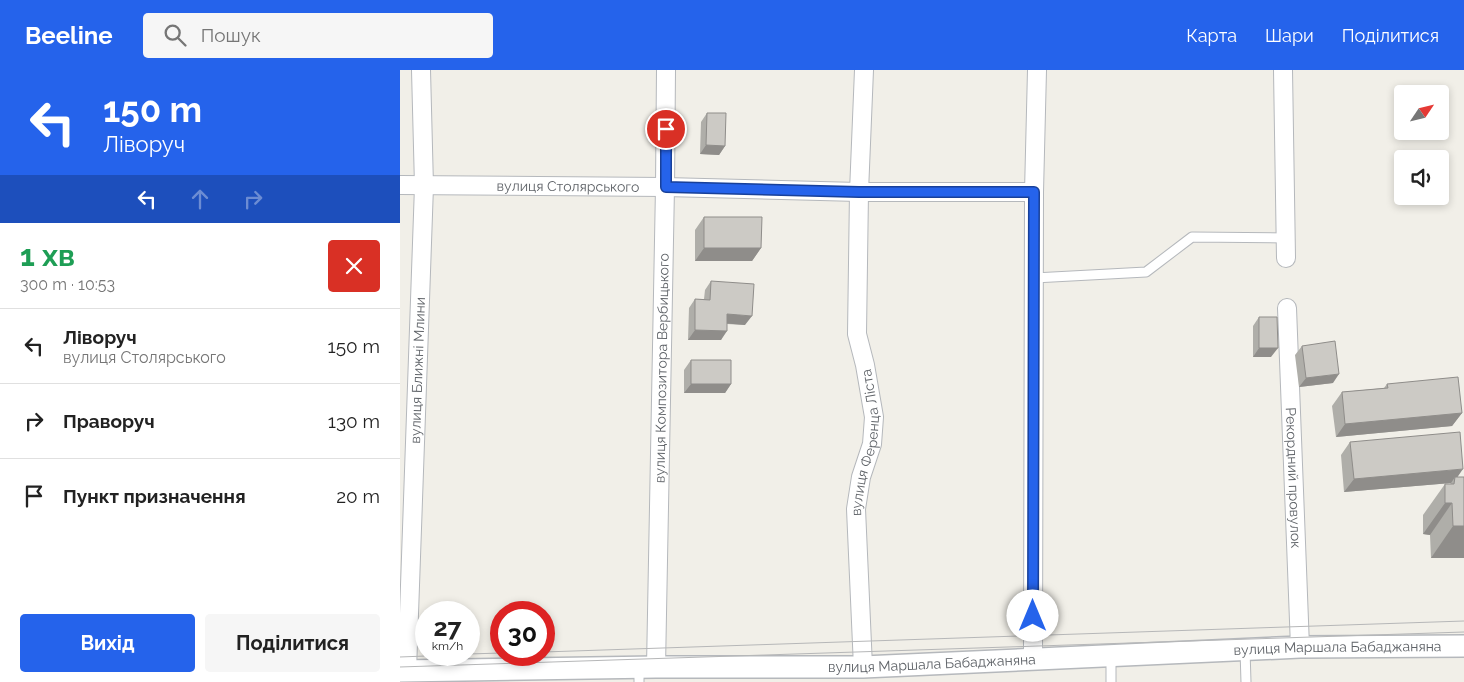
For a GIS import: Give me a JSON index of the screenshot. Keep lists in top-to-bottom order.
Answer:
{
  "streets": {
    "street": [
      "вулиця Столярського",
      "вулиця Композитора Вербицького",
      "вулиця Ближні Млини",
      "вулиця Ференца Ліста",
      "Рекордний провулок",
      "вулиця Маршала Бабаджаняна"
    ]
  },
  "crossings": [
    ["вулиця Столярського", "вулиця Композитора Вербицького"],
    ["вулиця Столярського", "вулиця Ближні Млини"],
    ["вулиця Столярського", "вулиця Ференца Ліста"],
    ["вулиця Композитора Вербицького", "вулиця Маршала Бабаджаняна"],
    ["вулиця Ближні Млини", "вулиця Маршала Бабаджаняна"],
    ["вулиця Ференца Ліста", "вулиця Маршала Бабаджаняна"],
    ["Рекордний провулок", "вулиця Маршала Бабаджаняна"]
  ],
  "north": "top right",
  "page": {
    "header": "Beeline",
    "search": "Пошук",
    "nav": ["Карта", "Шари", "Поділитися"],
    "turn": ["150 m", "Ліворуч"],
    "heading": ["1 хв", "300 m · 10:53"],
    "list": [
      {
        "name": "Ліворуч",
        "note": "вулиця Столярського",
        "value": "150 m"
      },
      {
        "name": "Праворуч",
        "value": "130 m"
      },
      {
        "name": "Пункт призначення",
        "value": "20 m"
      }
    ],
    "speed": "27 km/h",
    "limit": "30",
    "buttons": ["Вихід", "Поділитися"]
  }
}
